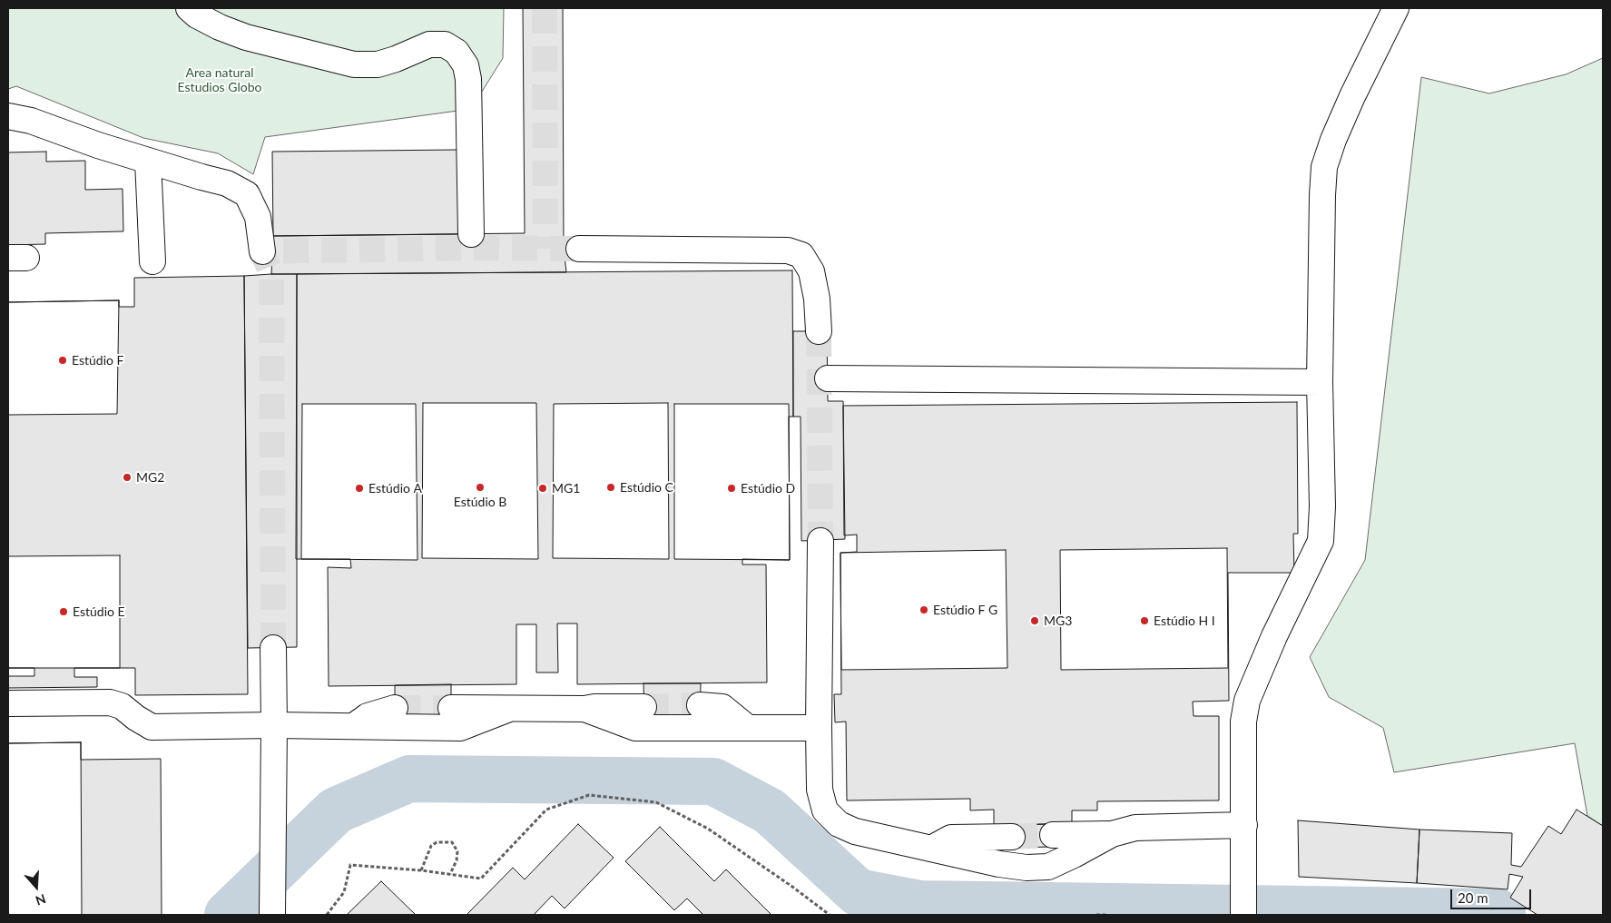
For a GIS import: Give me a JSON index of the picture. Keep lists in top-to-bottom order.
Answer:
{
  "parks": ["Area natural Estudios Globo"],
  "places": [
    "Estúdio F",
    "MG2",
    "Estúdio B",
    "Estúdio C",
    "Estúdio A",
    "MG1",
    "Estúdio D",
    "Estúdio F G",
    "Estúdio E",
    "MG3",
    "Estúdio H I"
  ],
  "scale_bar": "20 m",
  "north": "bottom"
}
